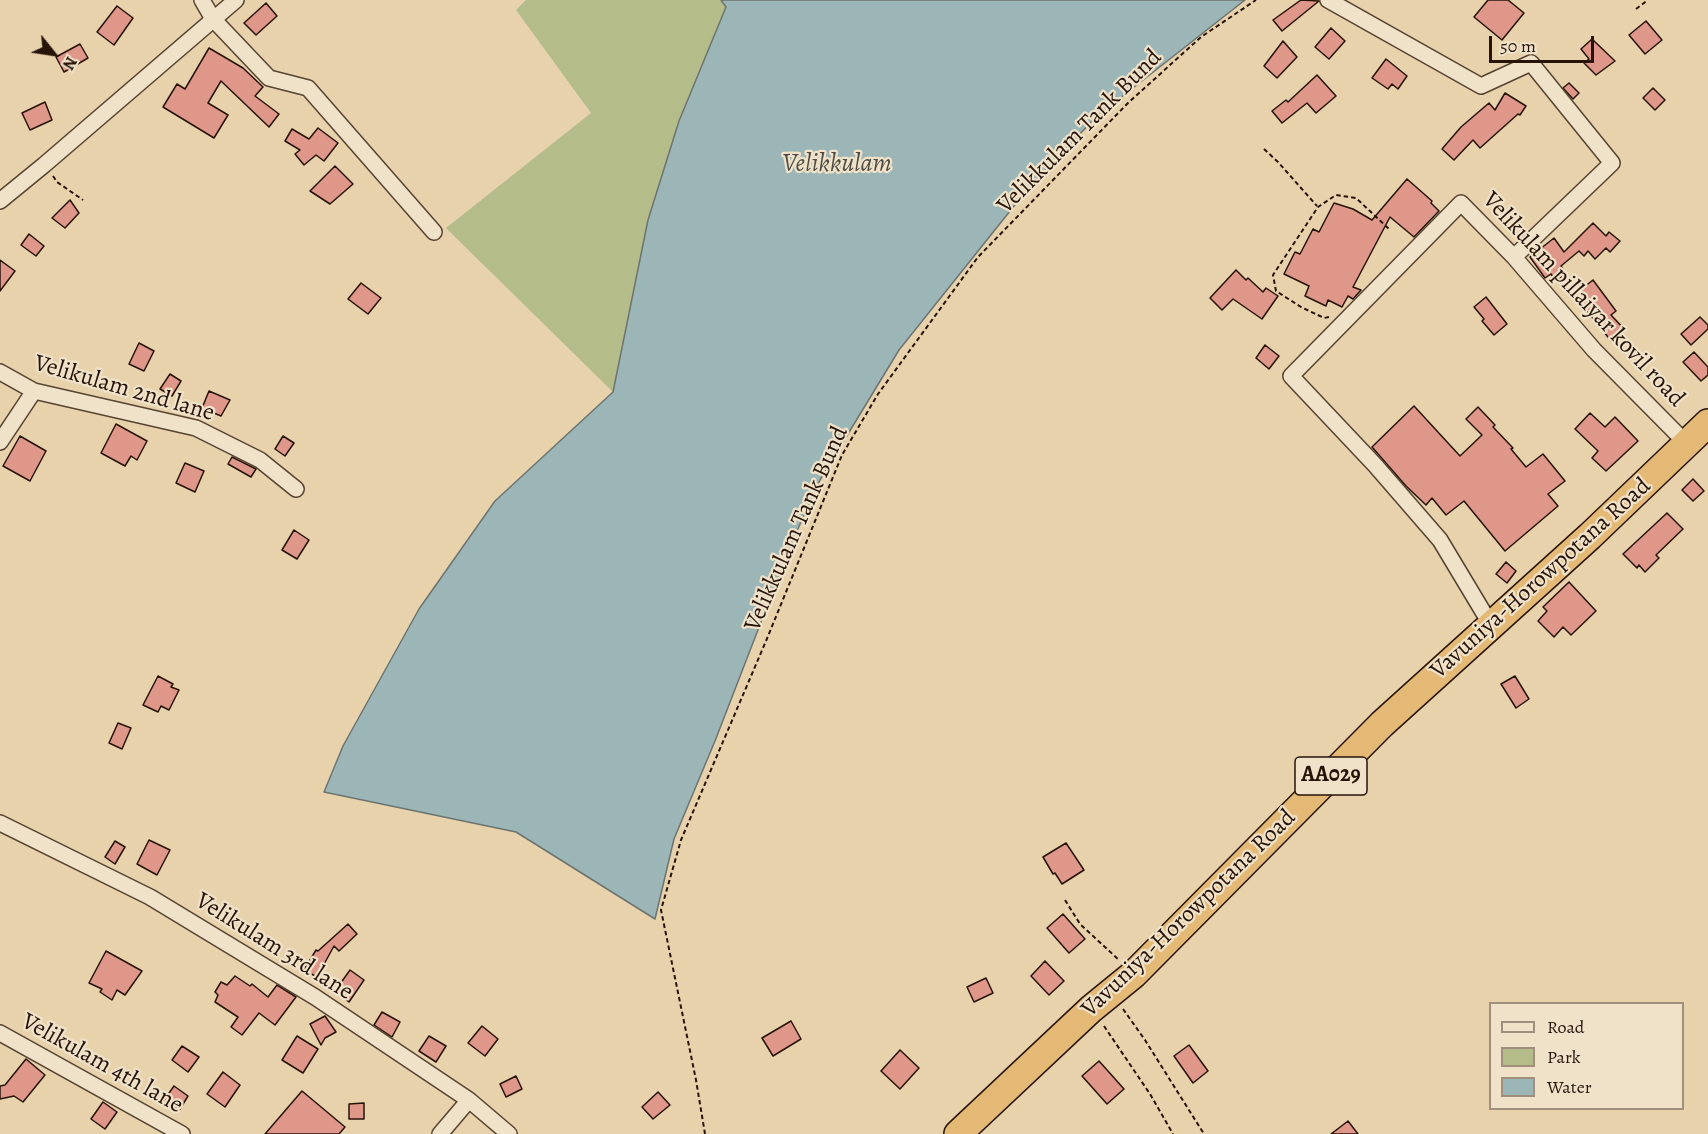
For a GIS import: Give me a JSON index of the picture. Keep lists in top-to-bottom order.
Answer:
{
  "streets": {
    "highway": ["Vavuniya-Horowpotana Road", "AA029"],
    "street": [
      "Velikulam pillaiyar kovil road",
      "Velikulam 2nd lane",
      "Velikulam 3rd lane",
      "Velikulam 4th lane"
    ],
    "path": ["Velikkulam Tank Bund"]
  },
  "crossings": [
    ["Velikulam pillaiyar kovil road", "Vavuniya-Horowpotana Road"]
  ],
  "water": ["Velikkulam"],
  "legend": ["Road", "Park", "Water"],
  "scale_bar": "50 m",
  "north": "bottom right"
}
